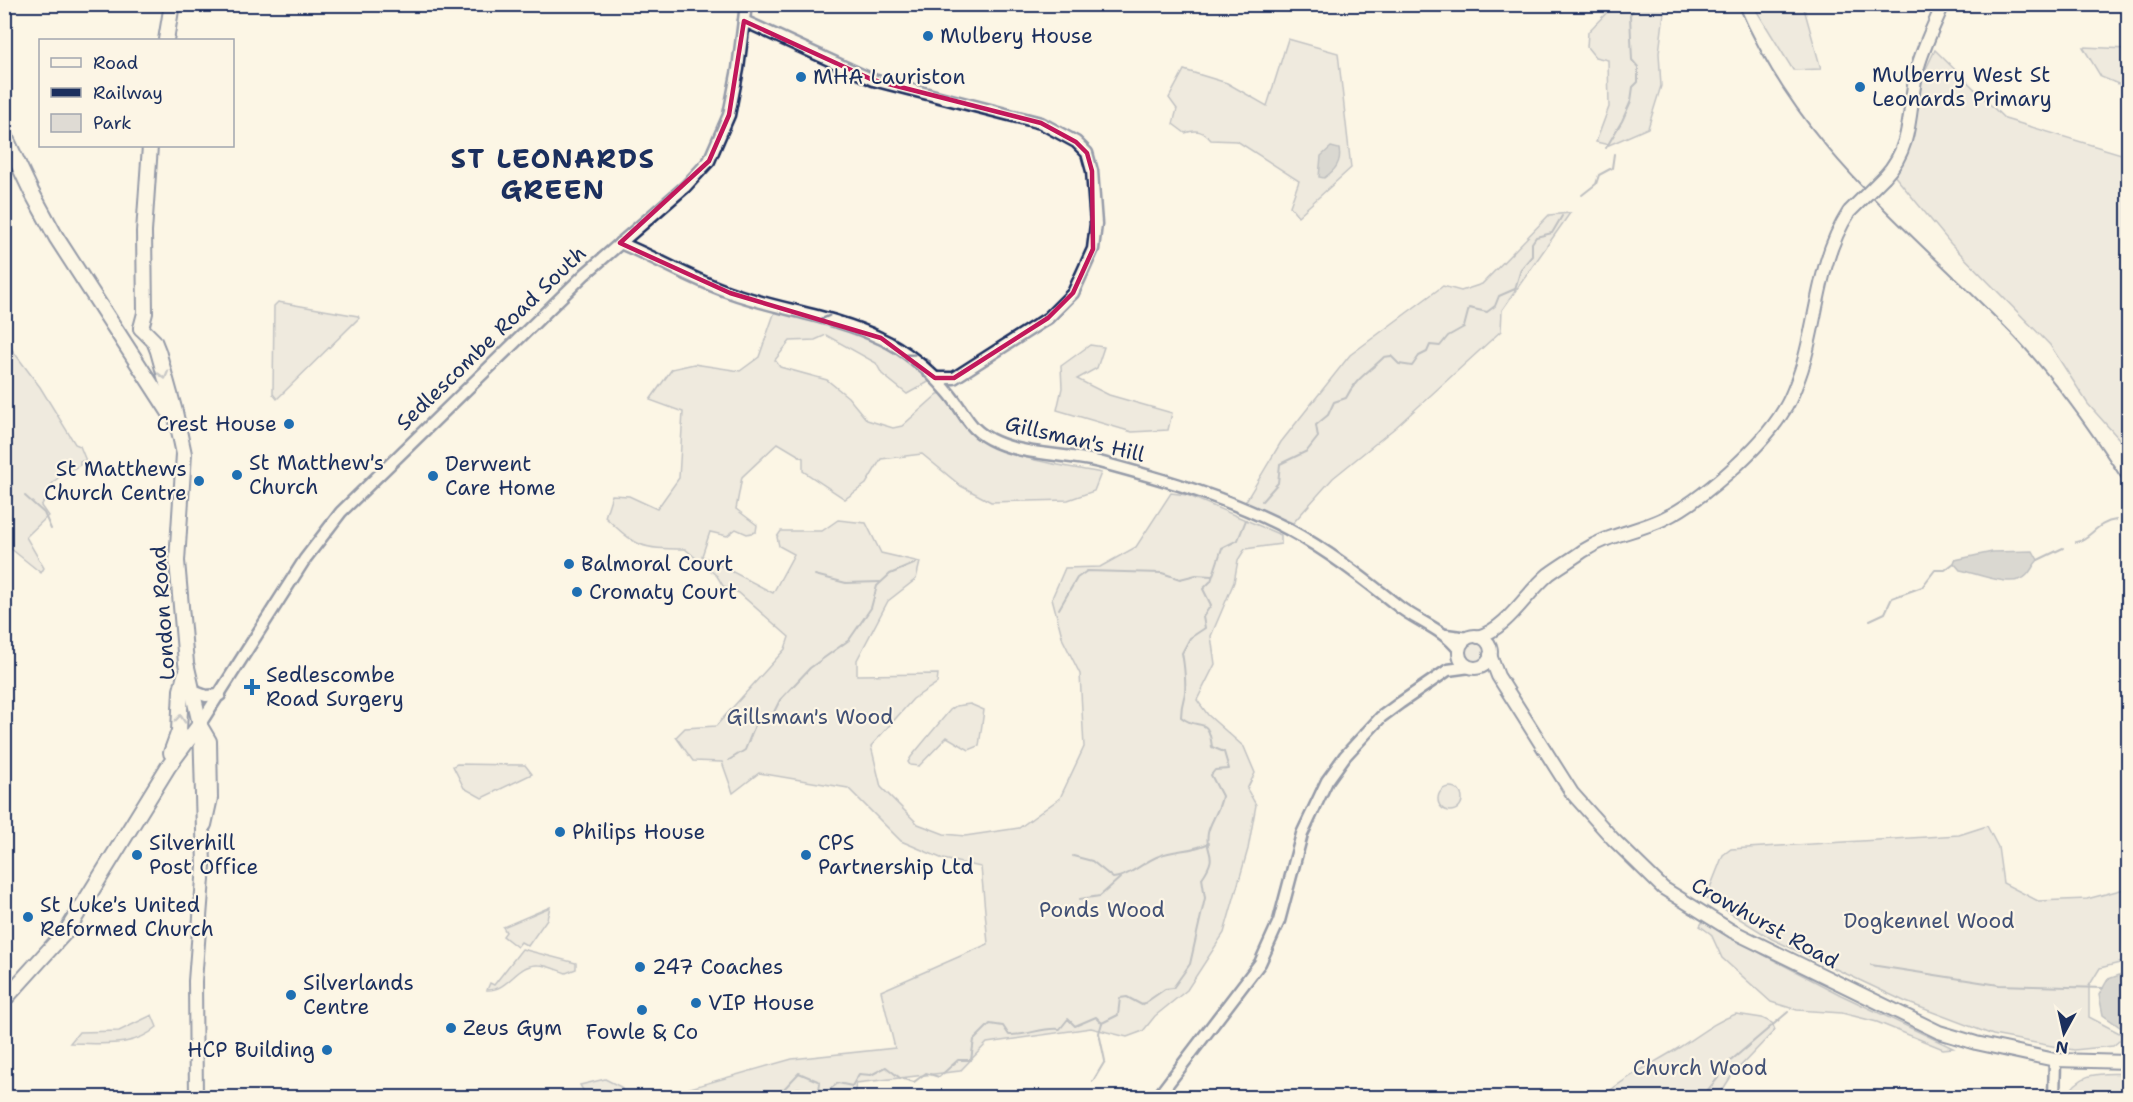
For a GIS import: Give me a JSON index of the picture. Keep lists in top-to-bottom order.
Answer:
{
  "streets": {
    "main road": ["London Road", "Crowhurst Road"],
    "street": ["Sedlescombe Road South", "Gillsman's Hill"]
  },
  "crossings": [
    ["Sedlescombe Road South", "Gillsman's Hill"],
    ["Sedlescombe Road South", "London Road"],
    ["Gillsman's Hill", "Crowhurst Road"]
  ],
  "one_way": ["Gillsman's Hill"],
  "districts": ["ST LEONARDS GREEN"],
  "parks": [
    "Gillsman's Wood",
    "Ponds Wood",
    "Dogkennel Wood",
    "Church Wood"
  ],
  "places": {
    "other": [
      "Mulbery House",
      "MHA Lauriston",
      "Mulberry West St Leonards Primary",
      "Crest House",
      "St Matthew's Church",
      "Derwent Care Home",
      "St Matthews Church Centre",
      "Balmoral Court",
      "Cromaty Court",
      "Philips House",
      "Silverhill Post Office",
      "CPS Partnership Ltd",
      "St Luke's United Reformed Church",
      "247 Coaches",
      "Silverlands Centre",
      "VIP House",
      "Fowle & Co",
      "Zeus Gym",
      "HCP Building"
    ],
    "health": ["Sedlescombe Road Surgery"]
  },
  "legend": ["Road", "Railway", "Park"],
  "north": "bottom"
}
